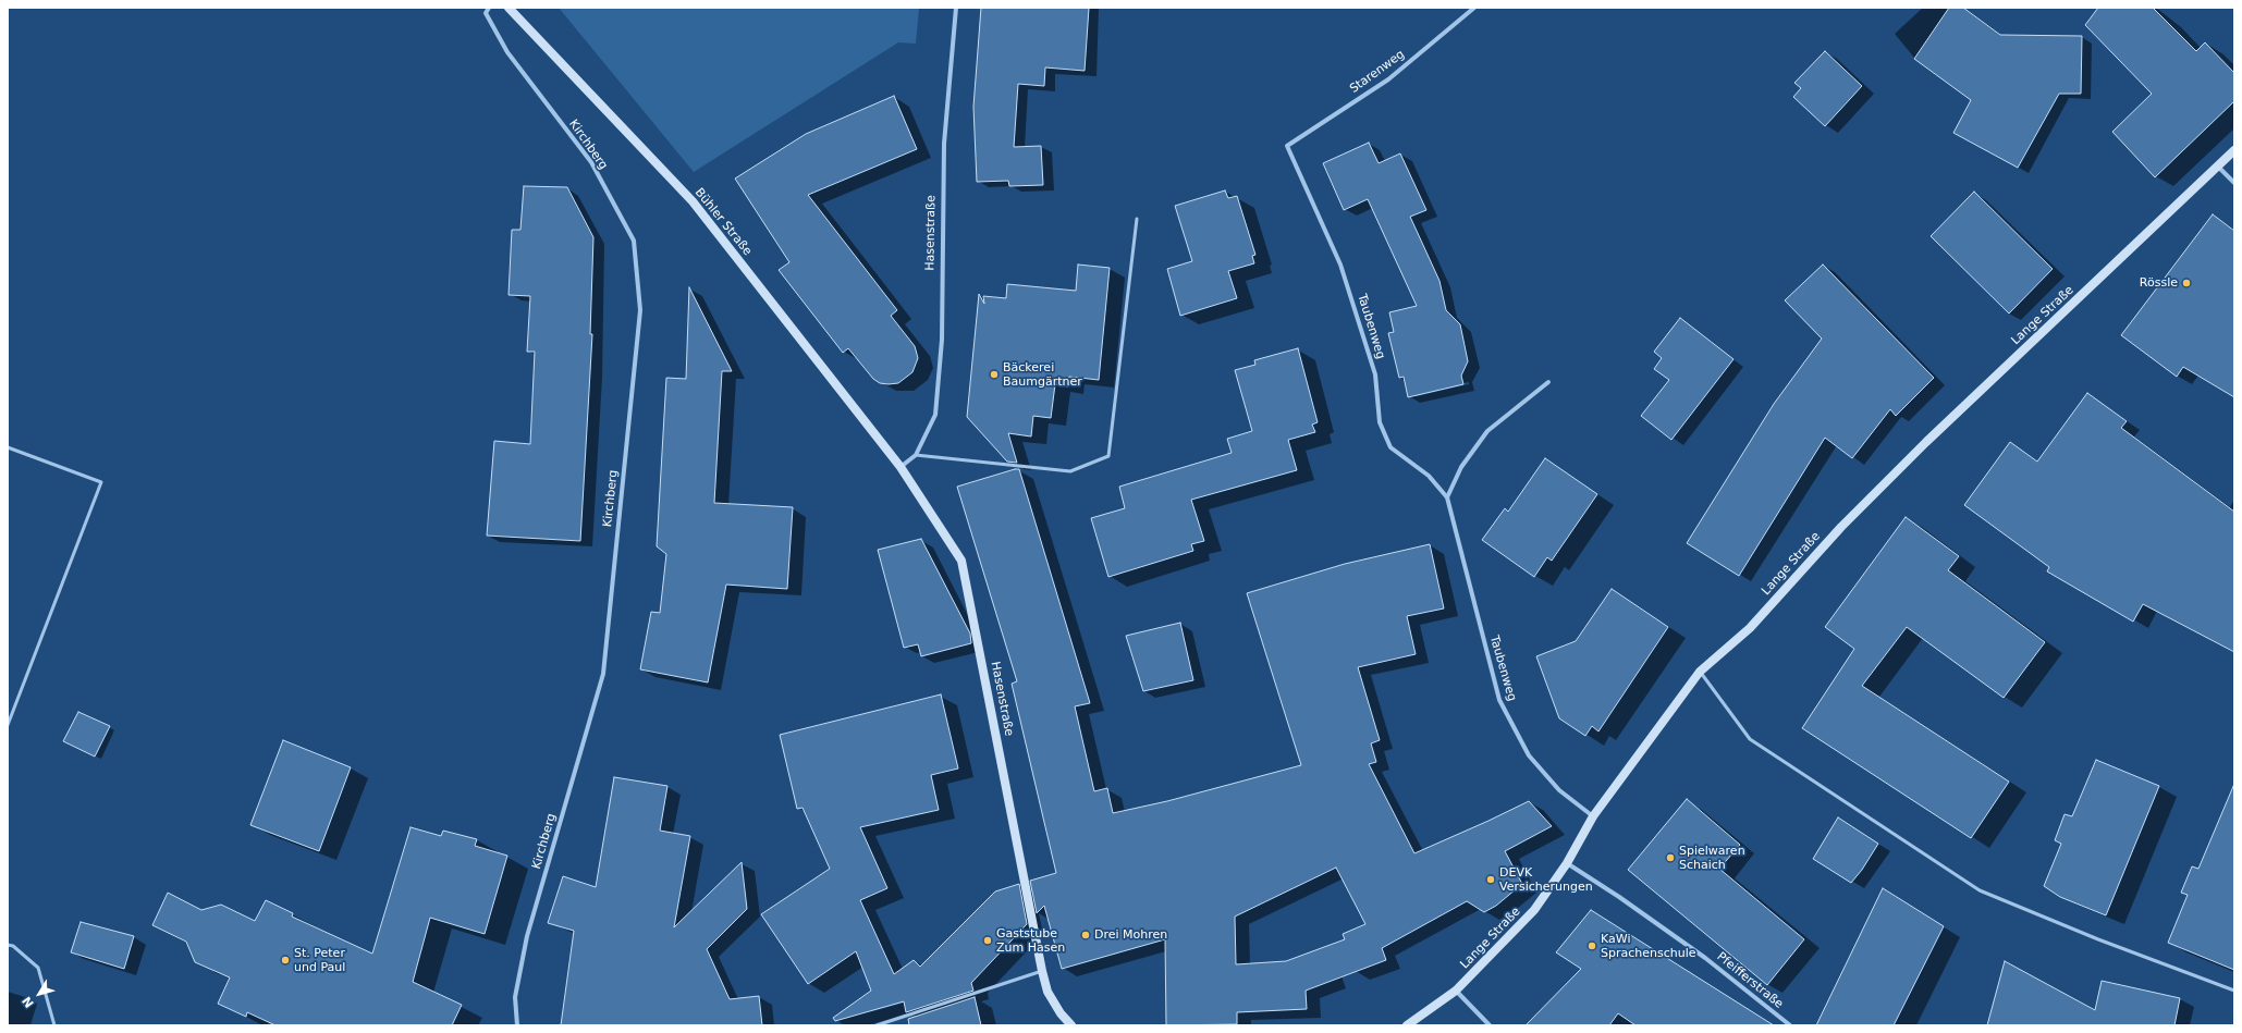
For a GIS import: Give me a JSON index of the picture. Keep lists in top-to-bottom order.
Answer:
{
  "streets": {
    "street": [
      "Starenweg",
      "Kirchberg",
      "Bühler Straße",
      "Hasenstraße",
      "Lange Straße",
      "Taubenweg",
      "Pfeifferstraße"
    ]
  },
  "crossings": [
    ["Starenweg", "Taubenweg"],
    ["Bühler Straße", "Hasenstraße"],
    ["Lange Straße", "Taubenweg"],
    ["Lange Straße", "Pfeifferstraße"]
  ],
  "places": [
    "Rössle",
    "Bäckerei Baumgärtner",
    "Spielwaren Schaich",
    "DEVK Versicherungen",
    "Drei Mohren",
    "Gaststube Zum Hasen",
    "KaWi Sprachenschule",
    "St. Peter und Paul"
  ],
  "north": "bottom left"
}
